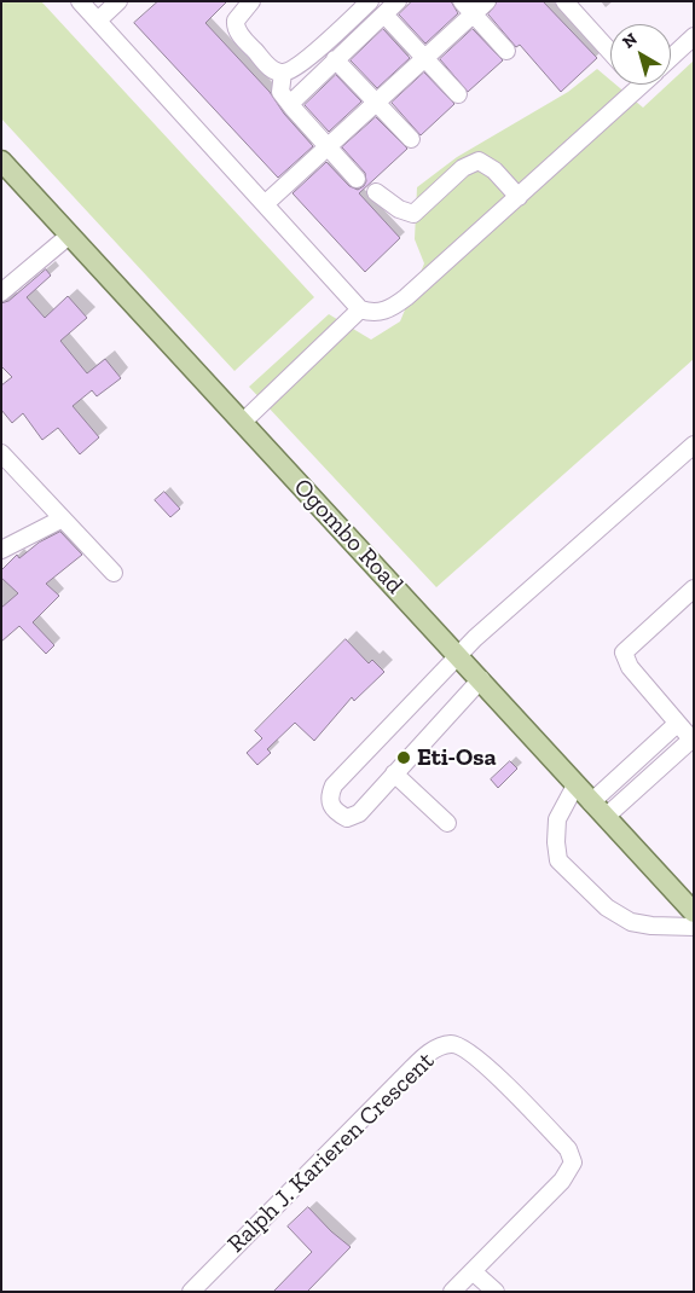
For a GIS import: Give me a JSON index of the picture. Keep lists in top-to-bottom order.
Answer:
{
  "streets": {
    "main road": ["Ogombo Road"],
    "street": ["Ralph J. Karieren Crescent"]
  },
  "places": ["Eti-Osa"],
  "north": "top left"
}
